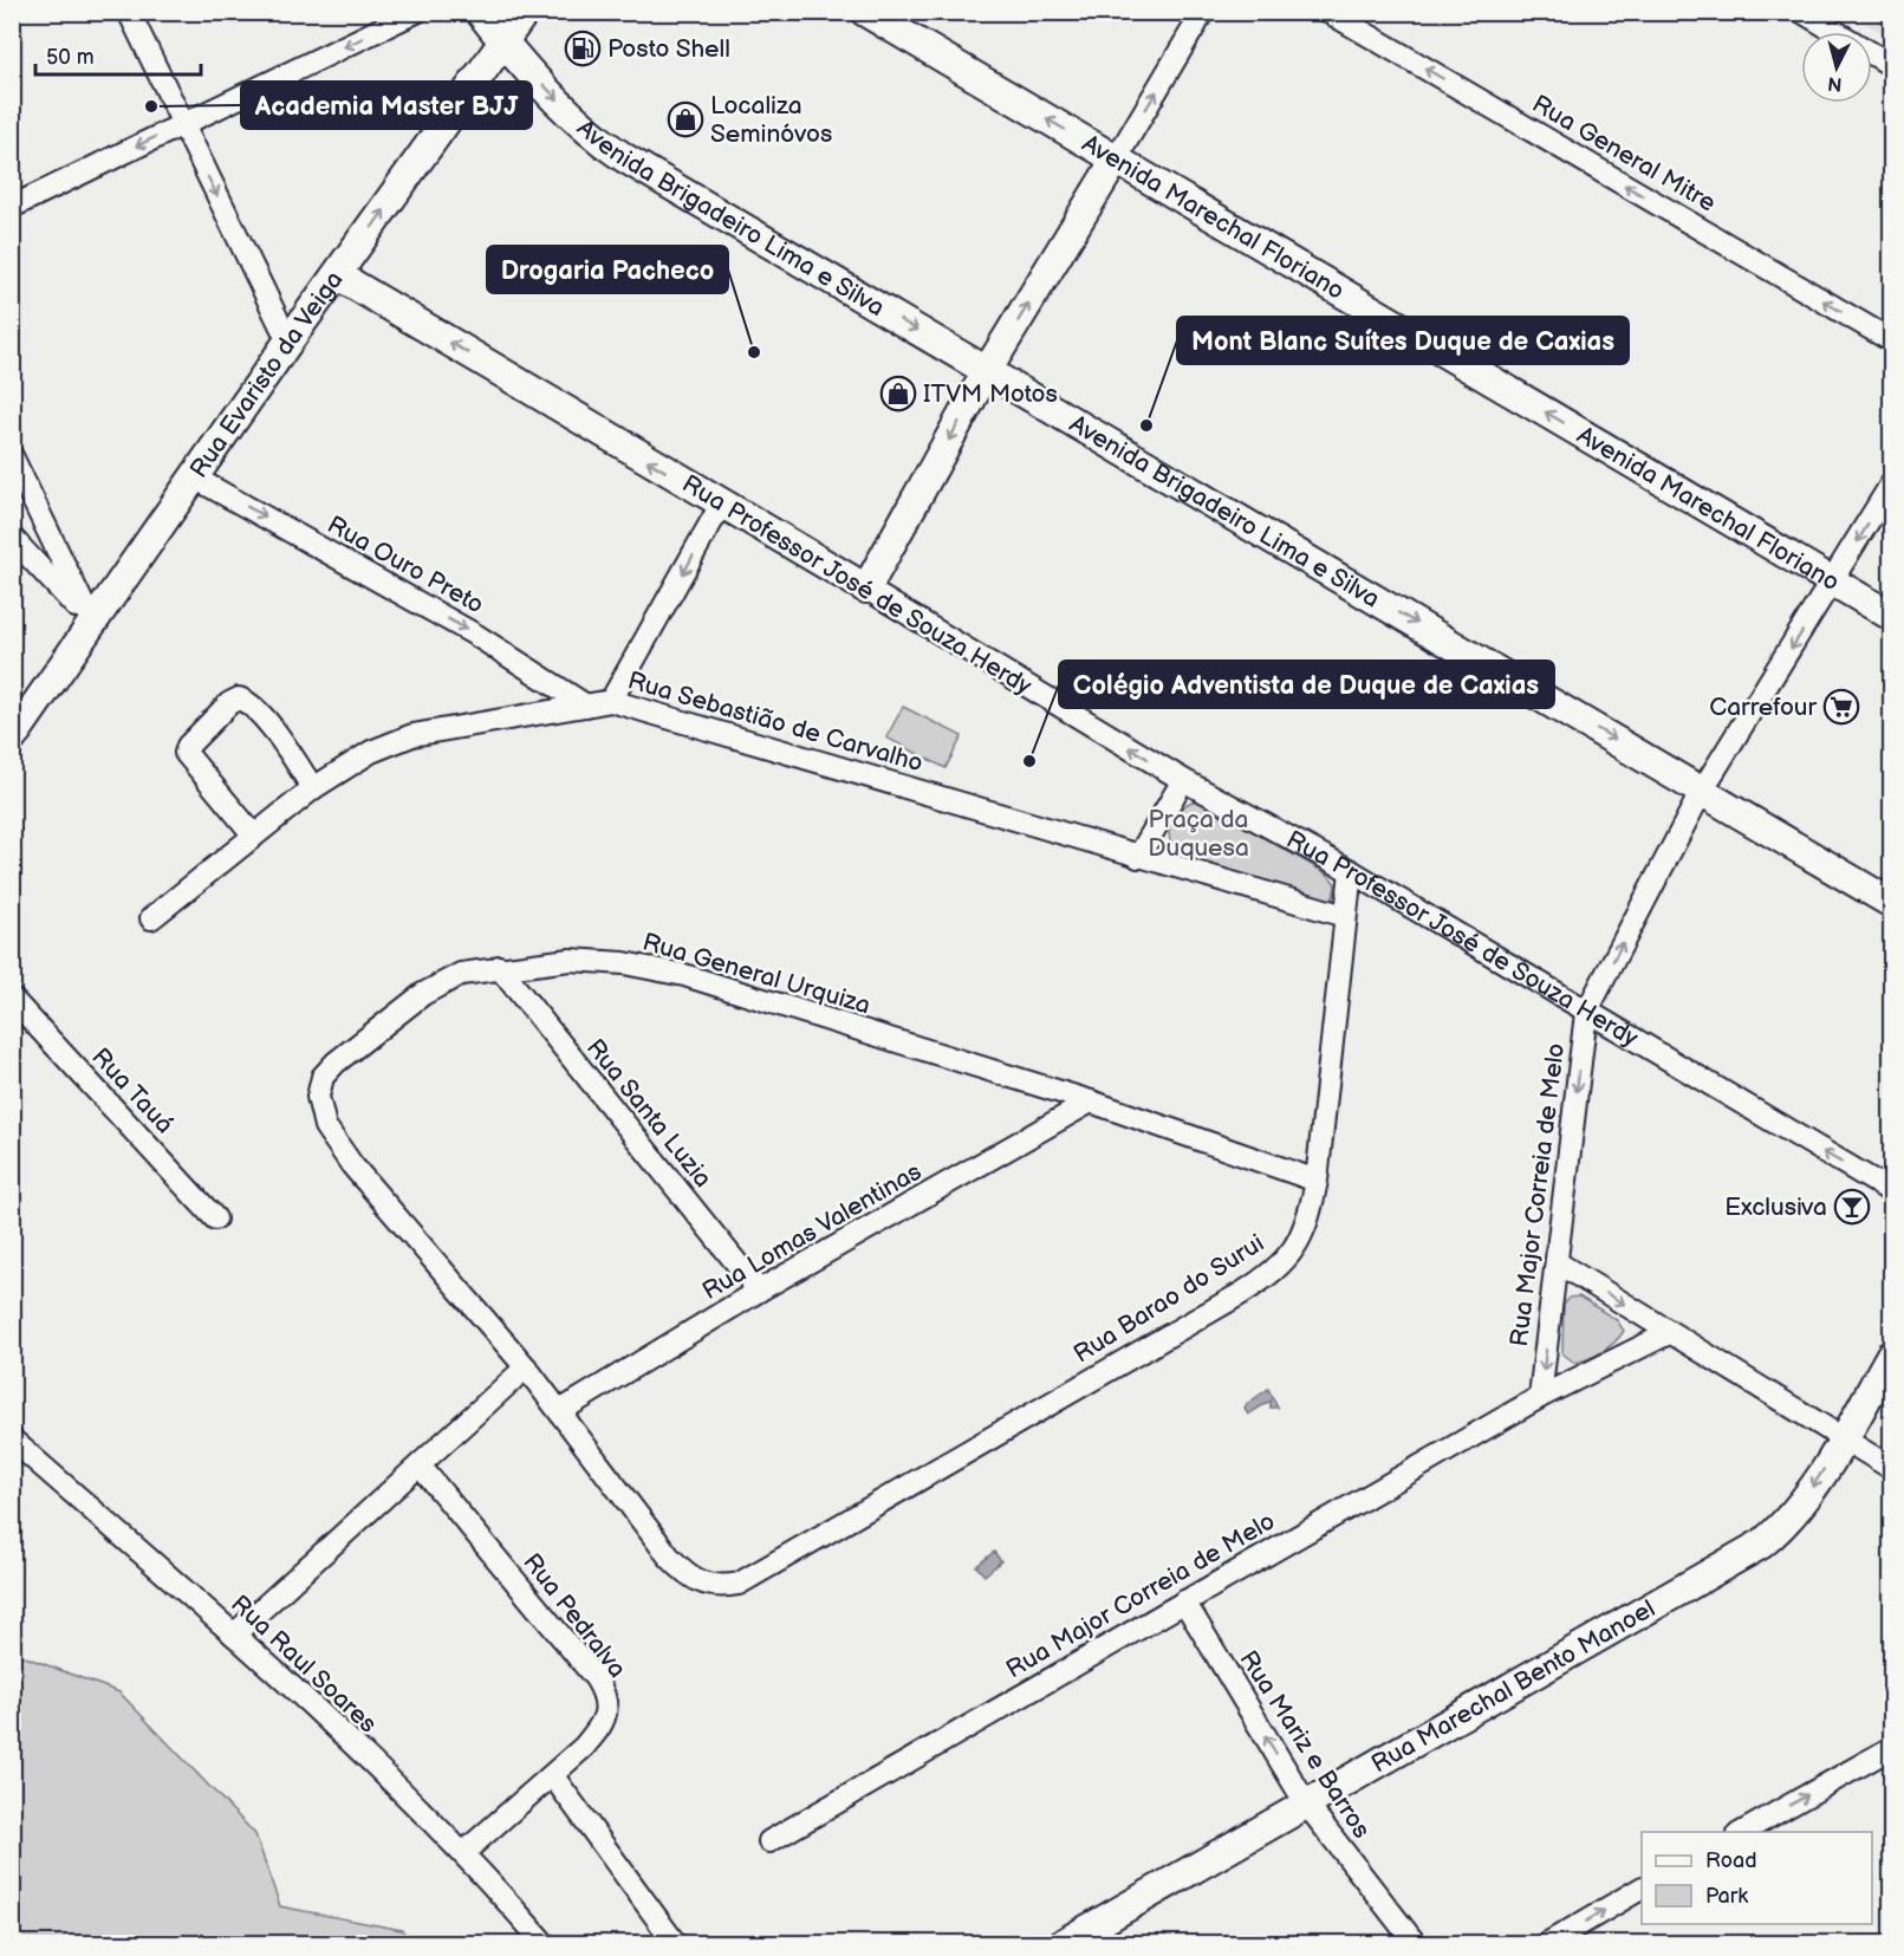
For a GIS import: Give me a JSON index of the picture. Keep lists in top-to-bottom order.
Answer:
{
  "streets": {
    "main road": [
      "Avenida Brigadeiro Lima e Silva",
      "Avenida Marechal Floriano",
      "Rua Evaristo da Veiga",
      "Rua Professor José de Souza Herdy",
      "Rua Marechal Bento Manoel"
    ],
    "street": [
      "Rua General Mitre",
      "Rua Ouro Preto",
      "Rua Sebastião de Carvalho",
      "Rua General Urquiza",
      "Rua Tauá",
      "Rua Santa Luzia",
      "Rua Major Correia de Melo",
      "Rua Lomas Valentinas",
      "Rua Barao do Surui",
      "Rua Pedralva",
      "Rua Raul Soares",
      "Rua Mariz e Barros"
    ]
  },
  "crossings": [
    ["Avenida Brigadeiro Lima e Silva", "Rua Evaristo da Veiga"],
    ["Avenida Brigadeiro Lima e Silva", "Rua Major Correia de Melo"],
    ["Avenida Marechal Floriano", "Rua Major Correia de Melo"],
    ["Rua Evaristo da Veiga", "Rua Ouro Preto"],
    ["Rua Evaristo da Veiga", "Rua Professor José de Souza Herdy"],
    ["Rua Ouro Preto", "Rua Sebastião de Carvalho"],
    ["Rua Professor José de Souza Herdy", "Rua Major Correia de Melo"],
    ["Rua Professor José de Souza Herdy", "Rua Barao do Surui"],
    ["Rua Sebastião de Carvalho", "Rua Barao do Surui"],
    ["Rua General Urquiza", "Rua Santa Luzia"],
    ["Rua General Urquiza", "Rua Lomas Valentinas"],
    ["Rua General Urquiza", "Rua Barao do Surui"],
    ["Rua Santa Luzia", "Rua Lomas Valentinas"],
    ["Rua Major Correia de Melo", "Rua Mariz e Barros"],
    ["Rua Pedralva", "Rua Raul Soares"],
    ["Rua Marechal Bento Manoel", "Rua Mariz e Barros"]
  ],
  "one_way": [
    "Rua General Mitre",
    "Avenida Brigadeiro Lima e Silva",
    "Avenida Marechal Floriano",
    "Rua Ouro Preto",
    "Rua Professor José de Souza Herdy",
    "Rua Marechal Bento Manoel",
    "Rua Mariz e Barros"
  ],
  "parks": ["Praça da Duquesa"],
  "places": {
    "fuel station": ["Posto Shell"],
    "other": [
      "Academia Master BJJ",
      "Drogaria Pacheco",
      "Mont Blanc Suítes Duque de Caxias",
      "Colégio Adventista de Duque de Caxias"
    ],
    "shop": ["Localiza Seminóvos", "ITVM Motos"],
    "supermarket": ["Carrefour"],
    "bar": ["Exclusiva"]
  },
  "legend": ["Road", "Park"],
  "scale_bar": "50 m",
  "north": "bottom"
}
